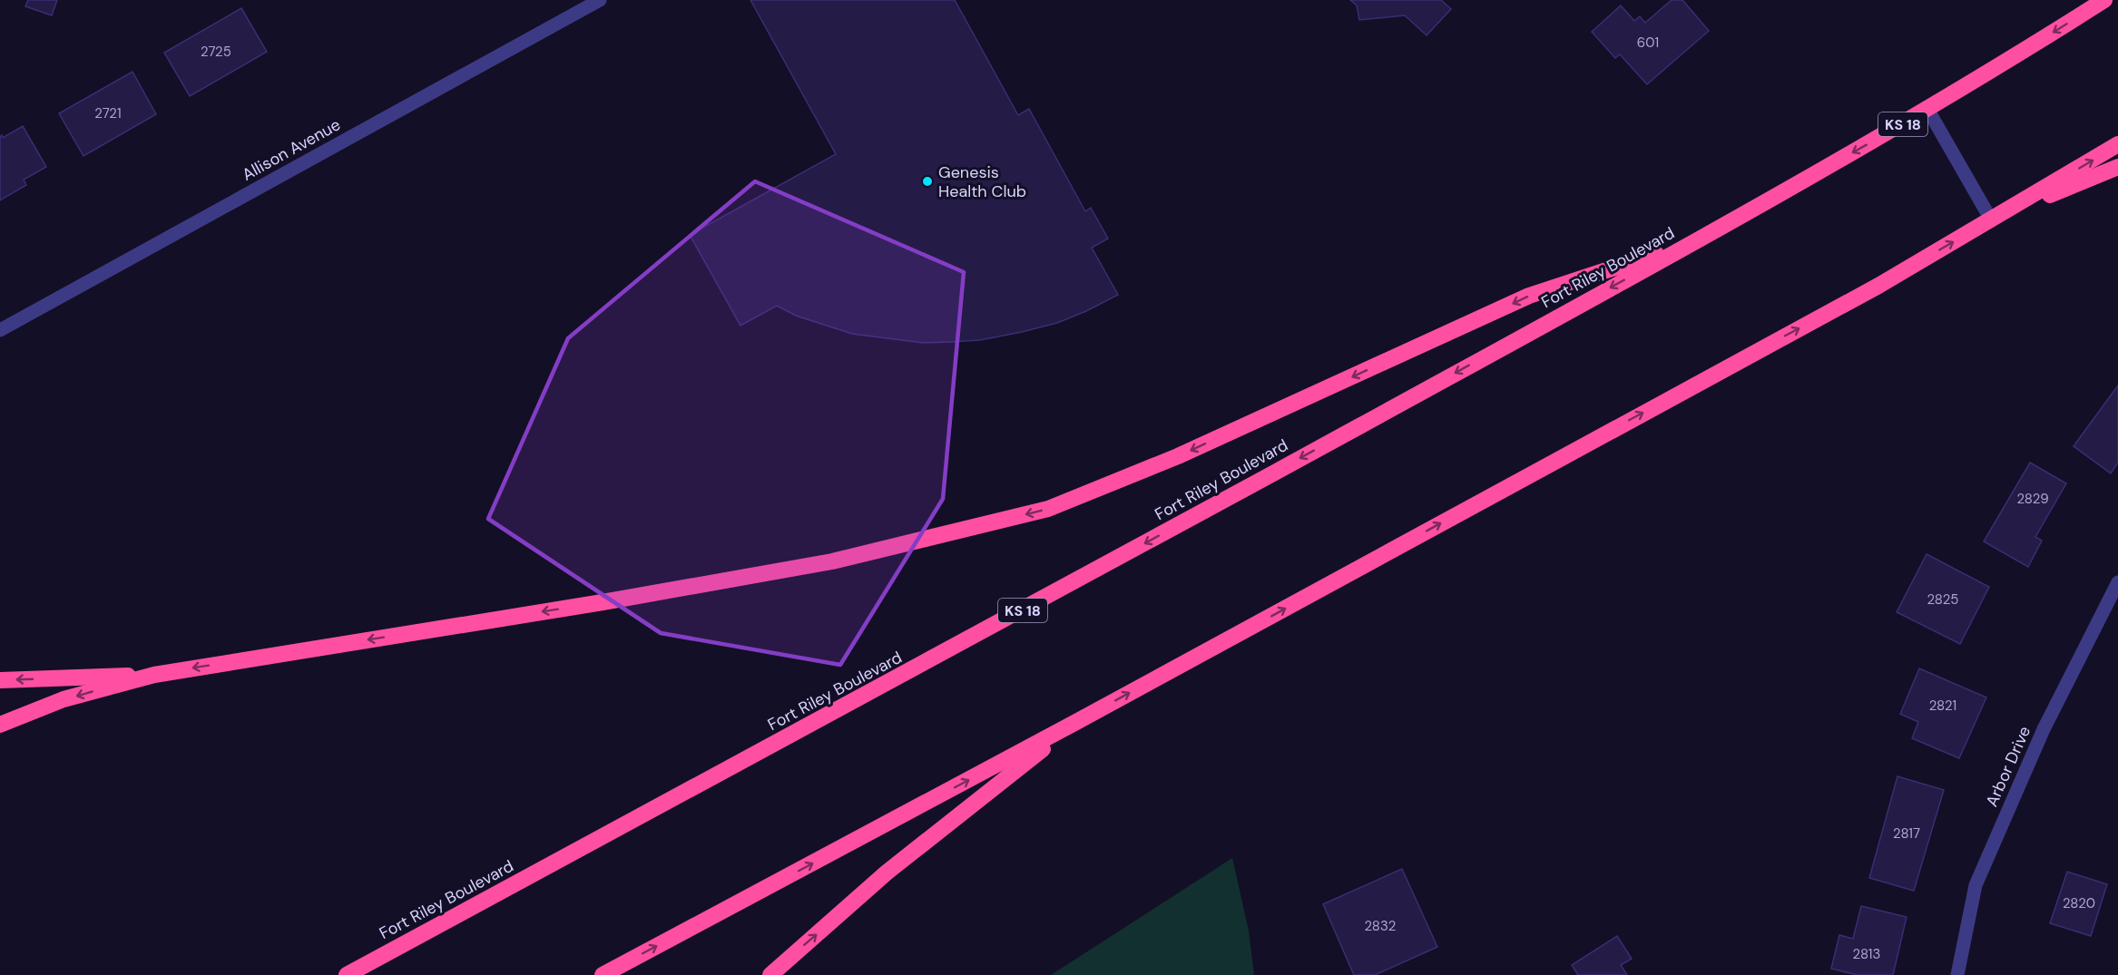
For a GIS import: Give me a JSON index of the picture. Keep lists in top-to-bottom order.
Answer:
{
  "streets": {
    "highway": ["KS 18", "Fort Riley Boulevard"],
    "street": ["Allison Avenue", "Arbor Drive"]
  },
  "places": ["Genesis Health Club"],
  "house_numbers": [
    "601",
    "2725",
    "2721",
    "2829",
    "2825",
    "2821",
    "2817",
    "2820",
    "2832",
    "2813"
  ]
}
